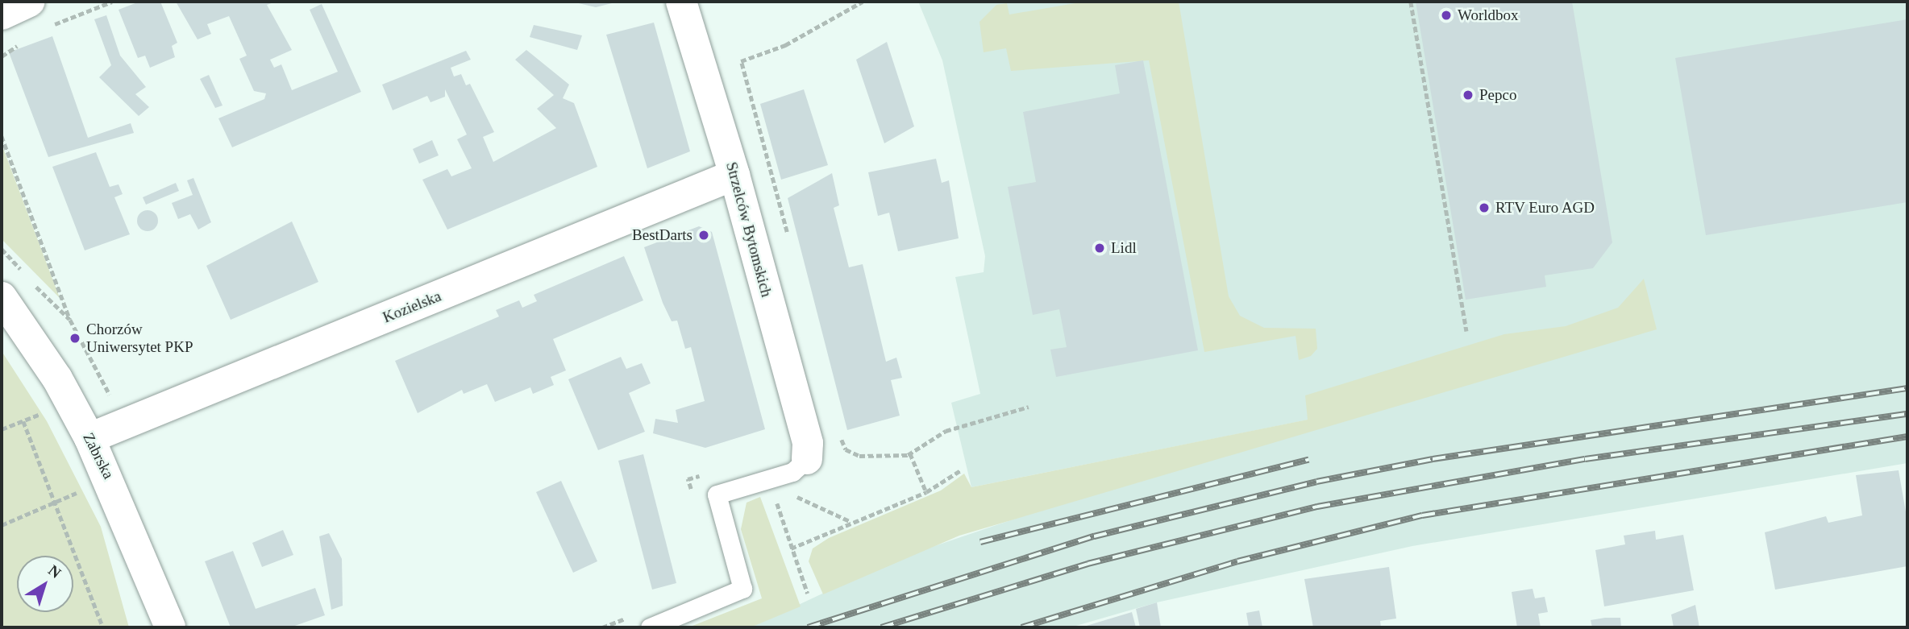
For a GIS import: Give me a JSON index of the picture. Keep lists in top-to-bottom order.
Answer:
{
  "streets": {
    "street": ["Strzelców Bytomskich", "Kozielska", "Zabrska"]
  },
  "crossings": [
    ["Strzelców Bytomskich", "Kozielska"],
    ["Kozielska", "Zabrska"]
  ],
  "places": [
    "Worldbox",
    "Pepco",
    "RTV Euro AGD",
    "BestDarts",
    "Lidl",
    "Chorzów Uniwersytet PKP"
  ],
  "north": "top right"
}
